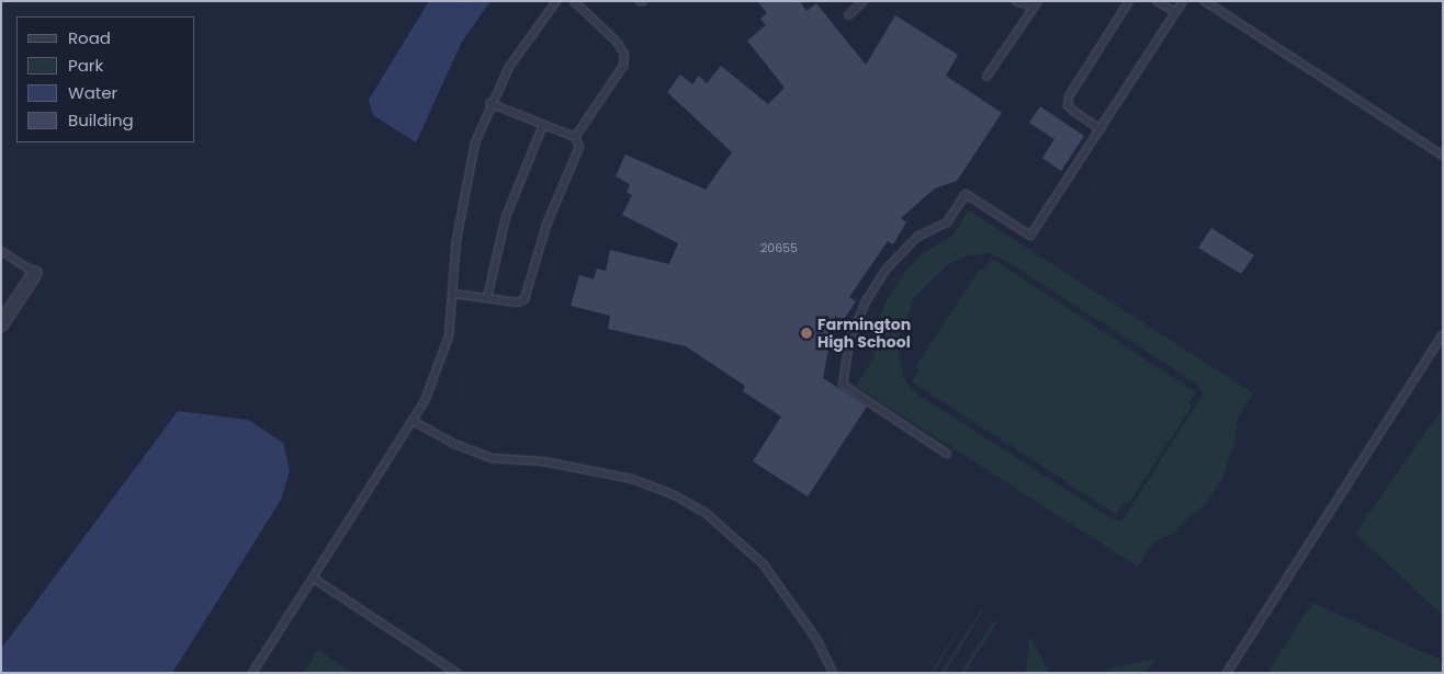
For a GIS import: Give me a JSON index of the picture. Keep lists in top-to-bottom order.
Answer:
{
  "places": ["Farmington High School"],
  "house_numbers": ["20655"],
  "legend": [
    "Road",
    "Park",
    "Water",
    "Building"
  ]
}
